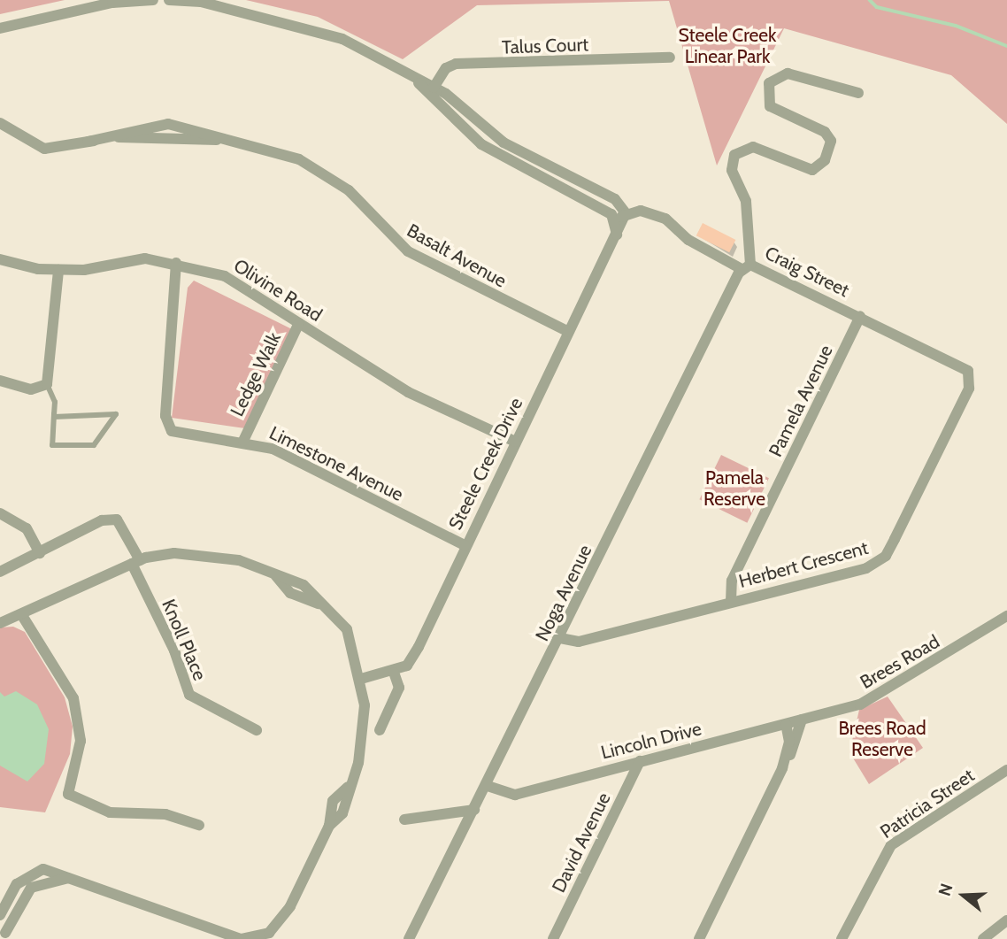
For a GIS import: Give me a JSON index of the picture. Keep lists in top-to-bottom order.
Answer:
{
  "streets": {
    "street": [
      "Talus Court",
      "Basalt Avenue",
      "Craig Street",
      "Olivine Road",
      "Ledge Walk",
      "Pamela Avenue",
      "Limestone Avenue",
      "Steele Creek Drive",
      "Herbert Crescent",
      "Noga Avenue",
      "Knoll Place",
      "Brees Road",
      "Lincoln Drive",
      "Patricia Street",
      "David Avenue"
    ]
  },
  "crossings": [
    ["Basalt Avenue", "Steele Creek Drive"],
    ["Craig Street", "Pamela Avenue"],
    ["Craig Street", "Herbert Crescent"],
    ["Craig Street", "Noga Avenue"],
    ["Olivine Road", "Ledge Walk"],
    ["Olivine Road", "Limestone Avenue"],
    ["Olivine Road", "Steele Creek Drive"],
    ["Ledge Walk", "Limestone Avenue"],
    ["Pamela Avenue", "Herbert Crescent"],
    ["Limestone Avenue", "Steele Creek Drive"],
    ["Herbert Crescent", "Noga Avenue"],
    ["Noga Avenue", "Lincoln Drive"],
    ["Brees Road", "Lincoln Drive"],
    ["Lincoln Drive", "David Avenue"]
  ],
  "parks": ["Steele Creek Linear Park", "Pamela Reserve", "Brees Road Reserve"],
  "north": "left"
}
